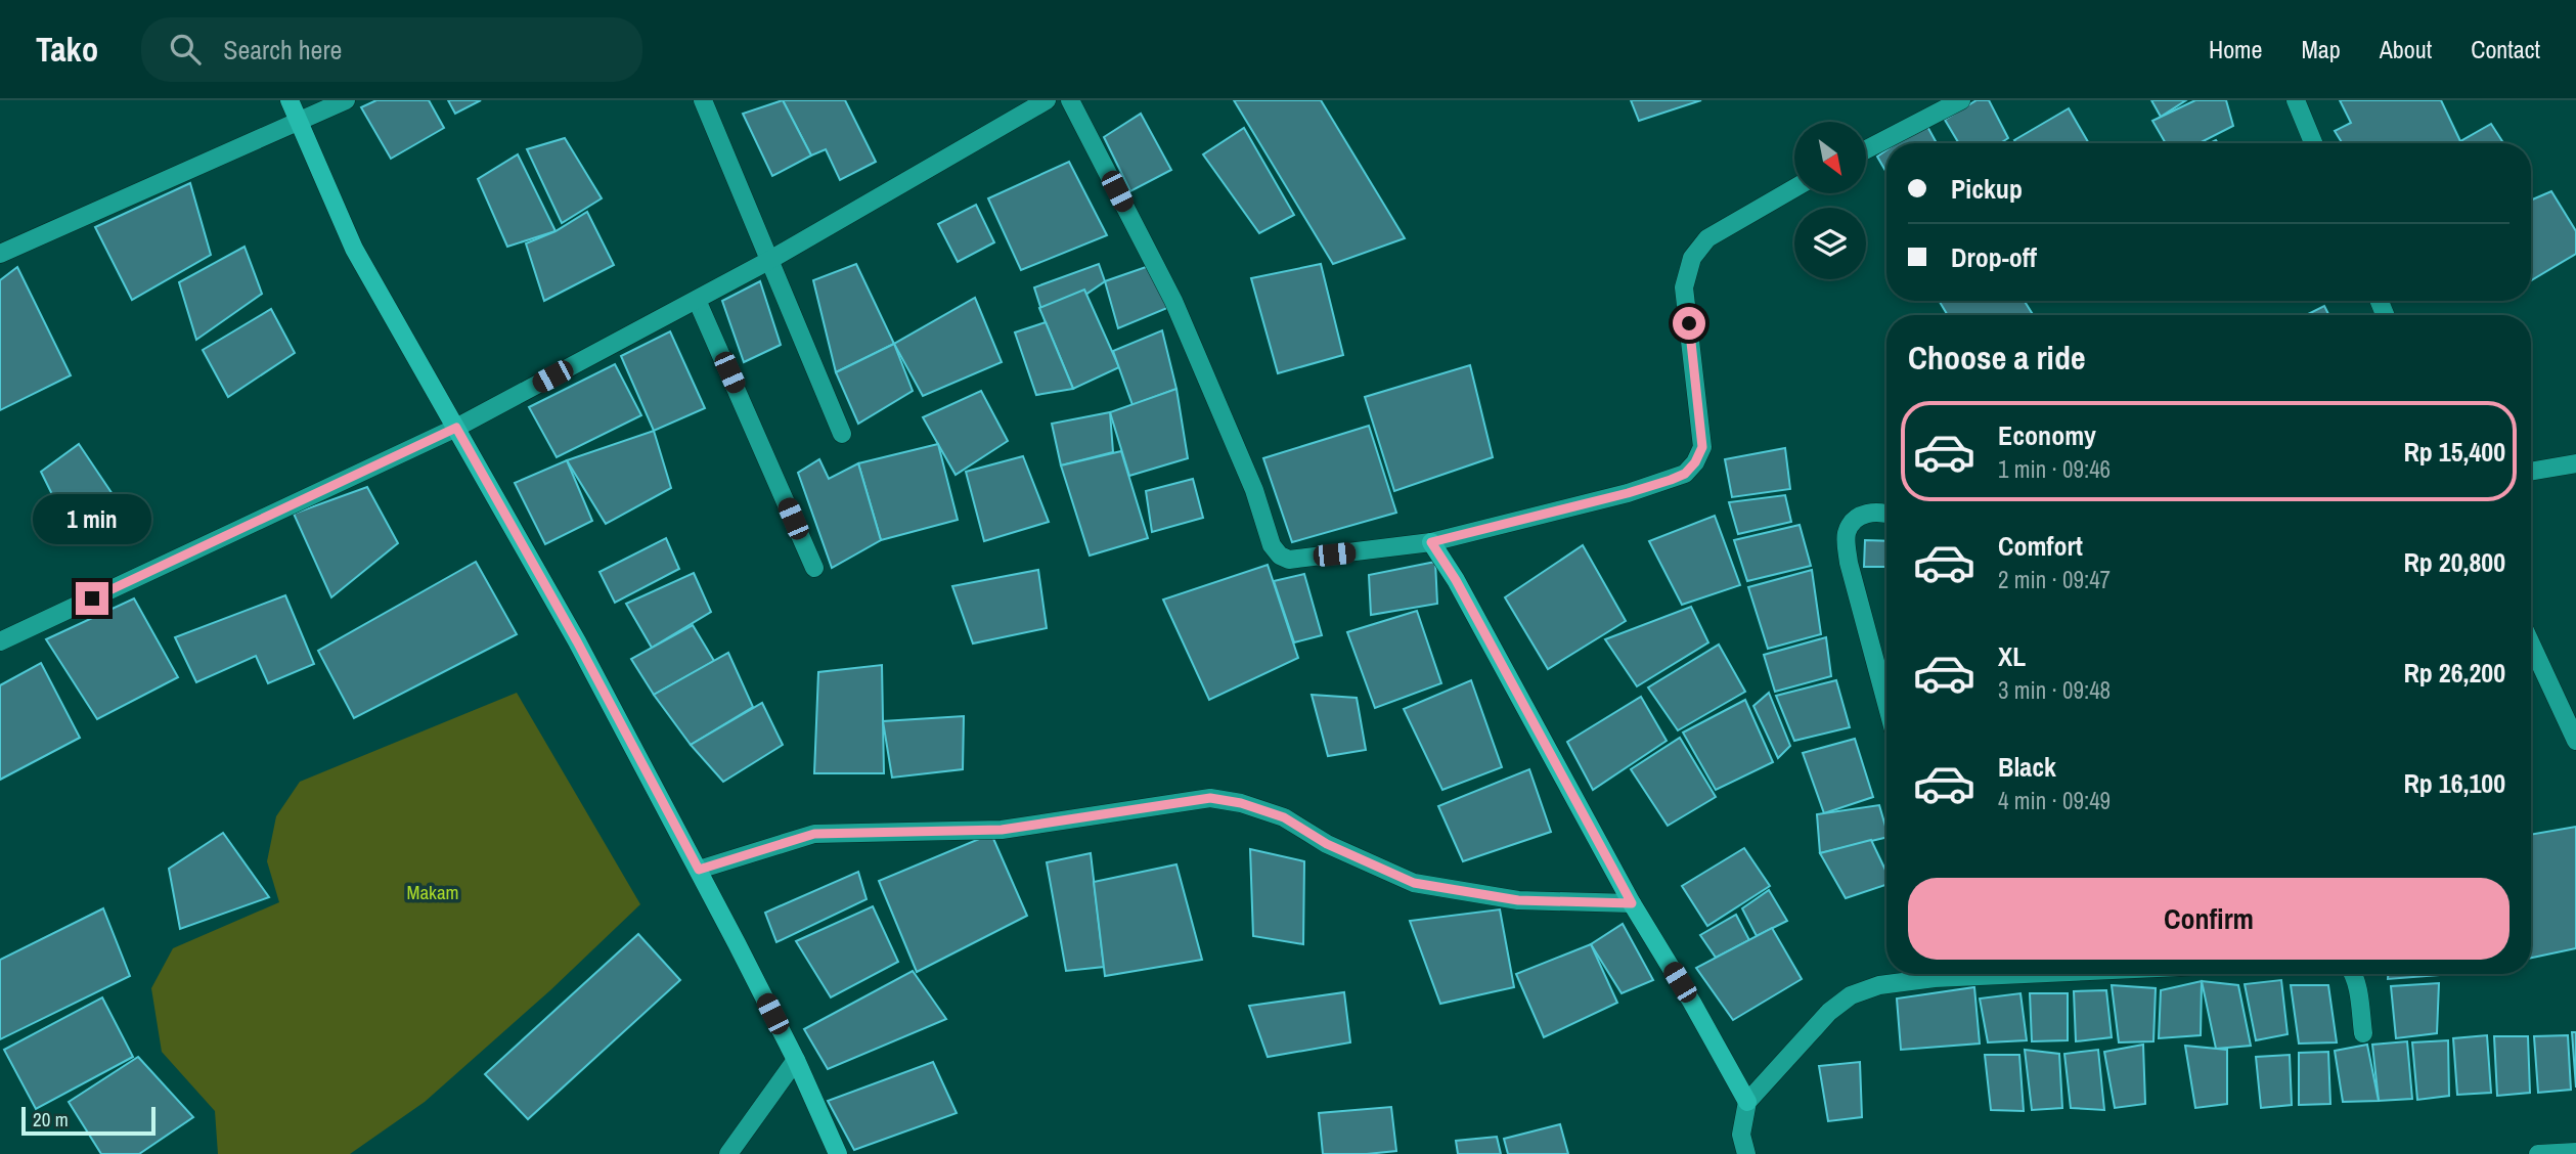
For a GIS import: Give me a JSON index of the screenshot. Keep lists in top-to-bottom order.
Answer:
{
  "parks": ["Makam"],
  "scale_bar": "20 m",
  "north": "bottom right",
  "page": {
    "header": "Tako",
    "search": "Search here",
    "nav": [
      "Home",
      "Map",
      "About",
      "Contact"
    ],
    "banner": ["Pickup", "Drop-off"],
    "heading": "Choose a ride",
    "list": [
      {
        "name": "Economy",
        "note": "1 min · 09:46",
        "value": "Rp 15,400"
      },
      {
        "name": "Comfort",
        "note": "2 min · 09:47",
        "value": "Rp 20,800"
      },
      {
        "name": "XL",
        "note": "3 min · 09:48",
        "value": "Rp 26,200"
      },
      {
        "name": "Black",
        "note": "4 min · 09:49",
        "value": "Rp 16,100"
      }
    ],
    "bubble": "1 min",
    "buttons": "Confirm",
    "scale": "20 m"
  }
}
